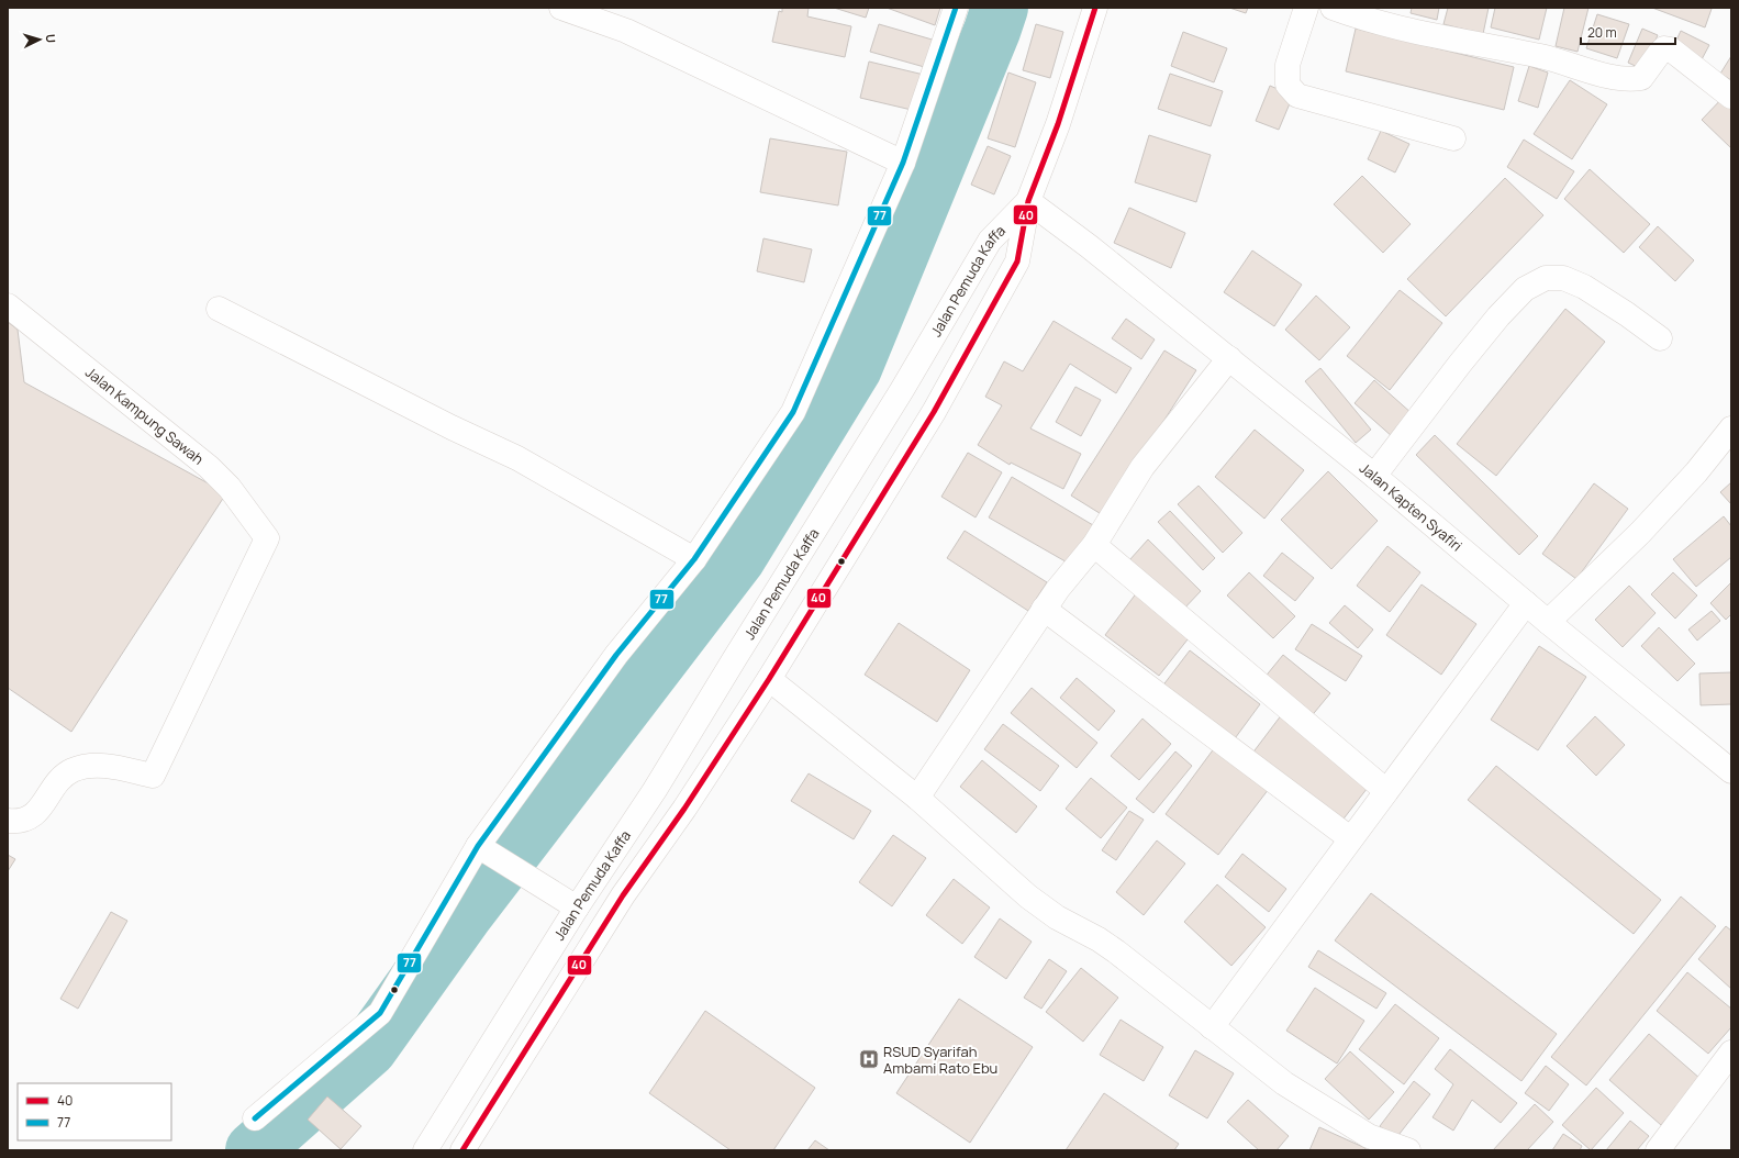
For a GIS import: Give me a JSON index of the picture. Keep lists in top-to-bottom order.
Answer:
{
  "streets": {
    "main road": ["Jalan Pemuda Kaffa", "Jalan Kampung Sawah", "Jalan Kapten Syafiri"]
  },
  "crossings": [
    ["Jalan Pemuda Kaffa", "Jalan Kapten Syafiri"]
  ],
  "places": {
    "hospital": ["RSUD Syarifah Ambami Rato Ebu"]
  },
  "lines": ["transit line 40", "transit line 77"],
  "legend": ["40", "77"],
  "scale_bar": "20 m",
  "north": "right"
}
